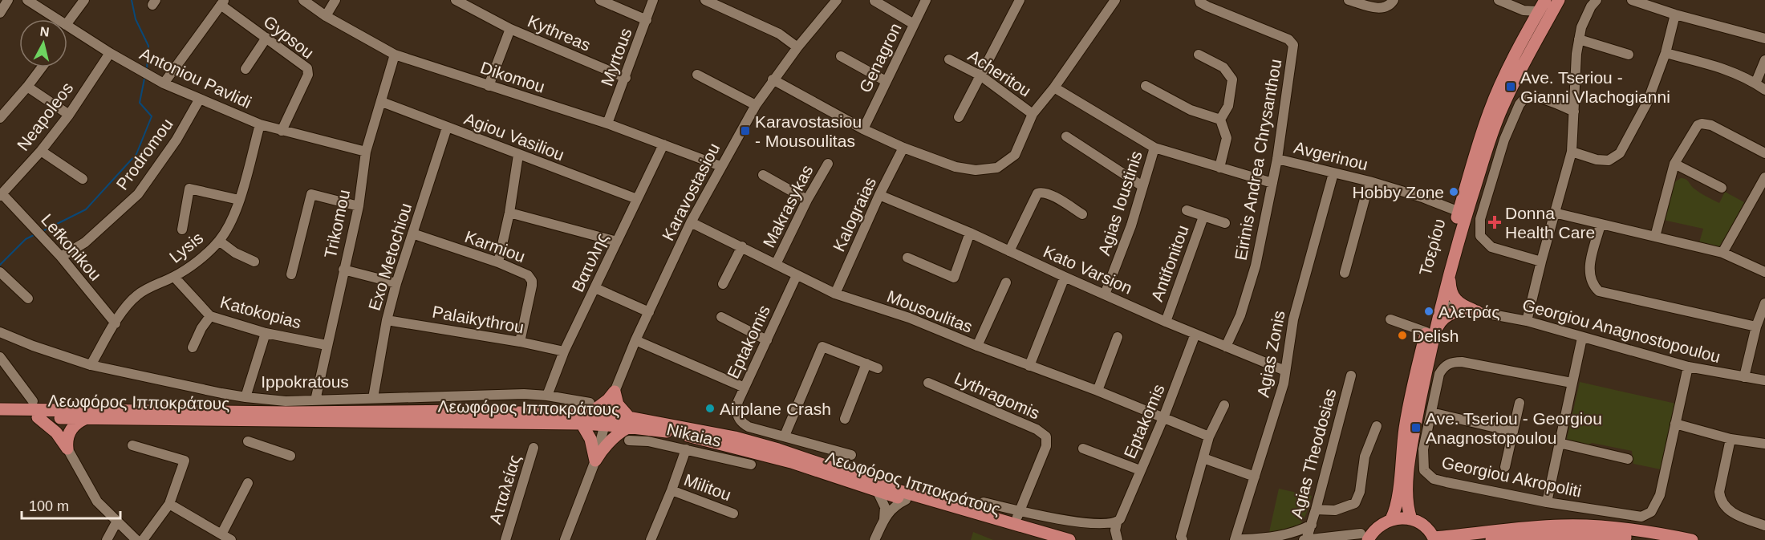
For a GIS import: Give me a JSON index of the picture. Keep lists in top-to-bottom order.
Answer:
{
  "streets": {
    "main road": ["Τσερίου", "Λεωφόρος Ιπποκράτους"],
    "street": [
      "Kythreas",
      "Gypsou",
      "Myrtous",
      "Genagron",
      "Acheritou",
      "Dikomou",
      "Antoniou Pavlidi",
      "Neapoleos",
      "Agiou Vasiliou",
      "Prodromou",
      "Avgerinou",
      "Eirinis Andrea Chrysanthou",
      "Karavostasiou",
      "Agias Ioustinis",
      "Makrasykas",
      "Kalograias",
      "Trikomou",
      "Karmiou",
      "Lefkonikou",
      "Lysis",
      "Exo Metochiou",
      "Βατυλης",
      "Antifonitou",
      "Kato Varsion",
      "Mousoulitas",
      "Katokopias",
      "Palaikythrou",
      "Georgiou Anagnostopoulou",
      "Eptakomis",
      "Agias Zonis",
      "Ippokratous",
      "Lythragomis",
      "Nikaias",
      "Agias Theodosias",
      "Georgiou Akropoliti",
      "Militou",
      "Ατταλείας"
    ]
  },
  "crossings": [
    ["Kythreas", "Myrtous"],
    ["Gypsou", "Antoniou Pavlidi"],
    ["Myrtous", "Dikomou"],
    ["Dikomou", "Karavostasiou"],
    ["Dikomou", "Trikomou"],
    ["Dikomou", "Βατυλης"],
    ["Antoniou Pavlidi", "Neapoleos"],
    ["Antoniou Pavlidi", "Prodromou"],
    ["Antoniou Pavlidi", "Trikomou"],
    ["Antoniou Pavlidi", "Lysis"],
    ["Neapoleos", "Lefkonikou"],
    ["Agiou Vasiliou", "Trikomou"],
    ["Agiou Vasiliou", "Exo Metochiou"],
    ["Agiou Vasiliou", "Βατυλης"],
    ["Prodromou", "Lefkonikou"],
    ["Avgerinou", "Eirinis Andrea Chrysanthou"],
    ["Avgerinou", "Τσερίου"],
    ["Avgerinou", "Agias Zonis"],
    ["Eirinis Andrea Chrysanthou", "Kato Varsion"],
    ["Karavostasiou", "Mousoulitas"],
    ["Karavostasiou", "Λεωφόρος Ιπποκράτους"],
    ["Agias Ioustinis", "Kato Varsion"],
    ["Makrasykas", "Mousoulitas"],
    ["Kalograias", "Kato Varsion"],
    ["Kalograias", "Mousoulitas"],
    ["Trikomou", "Katokopias"],
    ["Trikomou", "Ippokratous"],
    ["Karmiou", "Exo Metochiou"],
    ["Karmiou", "Palaikythrou"],
    ["Lefkonikou", "Lysis"],
    ["Lysis", "Katokopias"],
    ["Lysis", "Ippokratous"],
    ["Τσερίου", "Georgiou Anagnostopoulou"],
    ["Exo Metochiou", "Palaikythrou"],
    ["Exo Metochiou", "Ippokratous"],
    ["Βατυλης", "Palaikythrou"],
    ["Βατυλης", "Ippokratous"],
    ["Antifonitou", "Kato Varsion"],
    ["Kato Varsion", "Eptakomis"],
    ["Kato Varsion", "Agias Zonis"],
    ["Mousoulitas", "Eptakomis"],
    ["Georgiou Anagnostopoulou", "Georgiou Akropoliti"],
    ["Ippokratous", "Λεωφόρος Ιπποκράτους"],
    ["Lythragomis", "Λεωφόρος Ιπποκράτους"]
  ],
  "places": {
    "transit": ["Ave. Tseriou - Gianni Vlachogianni", "Karavostasiou - Mousoulitas", "Ave. Tseriou - Georgiou Anagnostopoulou"],
    "other": [
      "Hobby Zone",
      "Αλετράς",
      "Delish",
      "Airplane Crash"
    ],
    "health": ["Donna Health Care"]
  },
  "scale_bar": "100 m",
  "north": "top"
}
